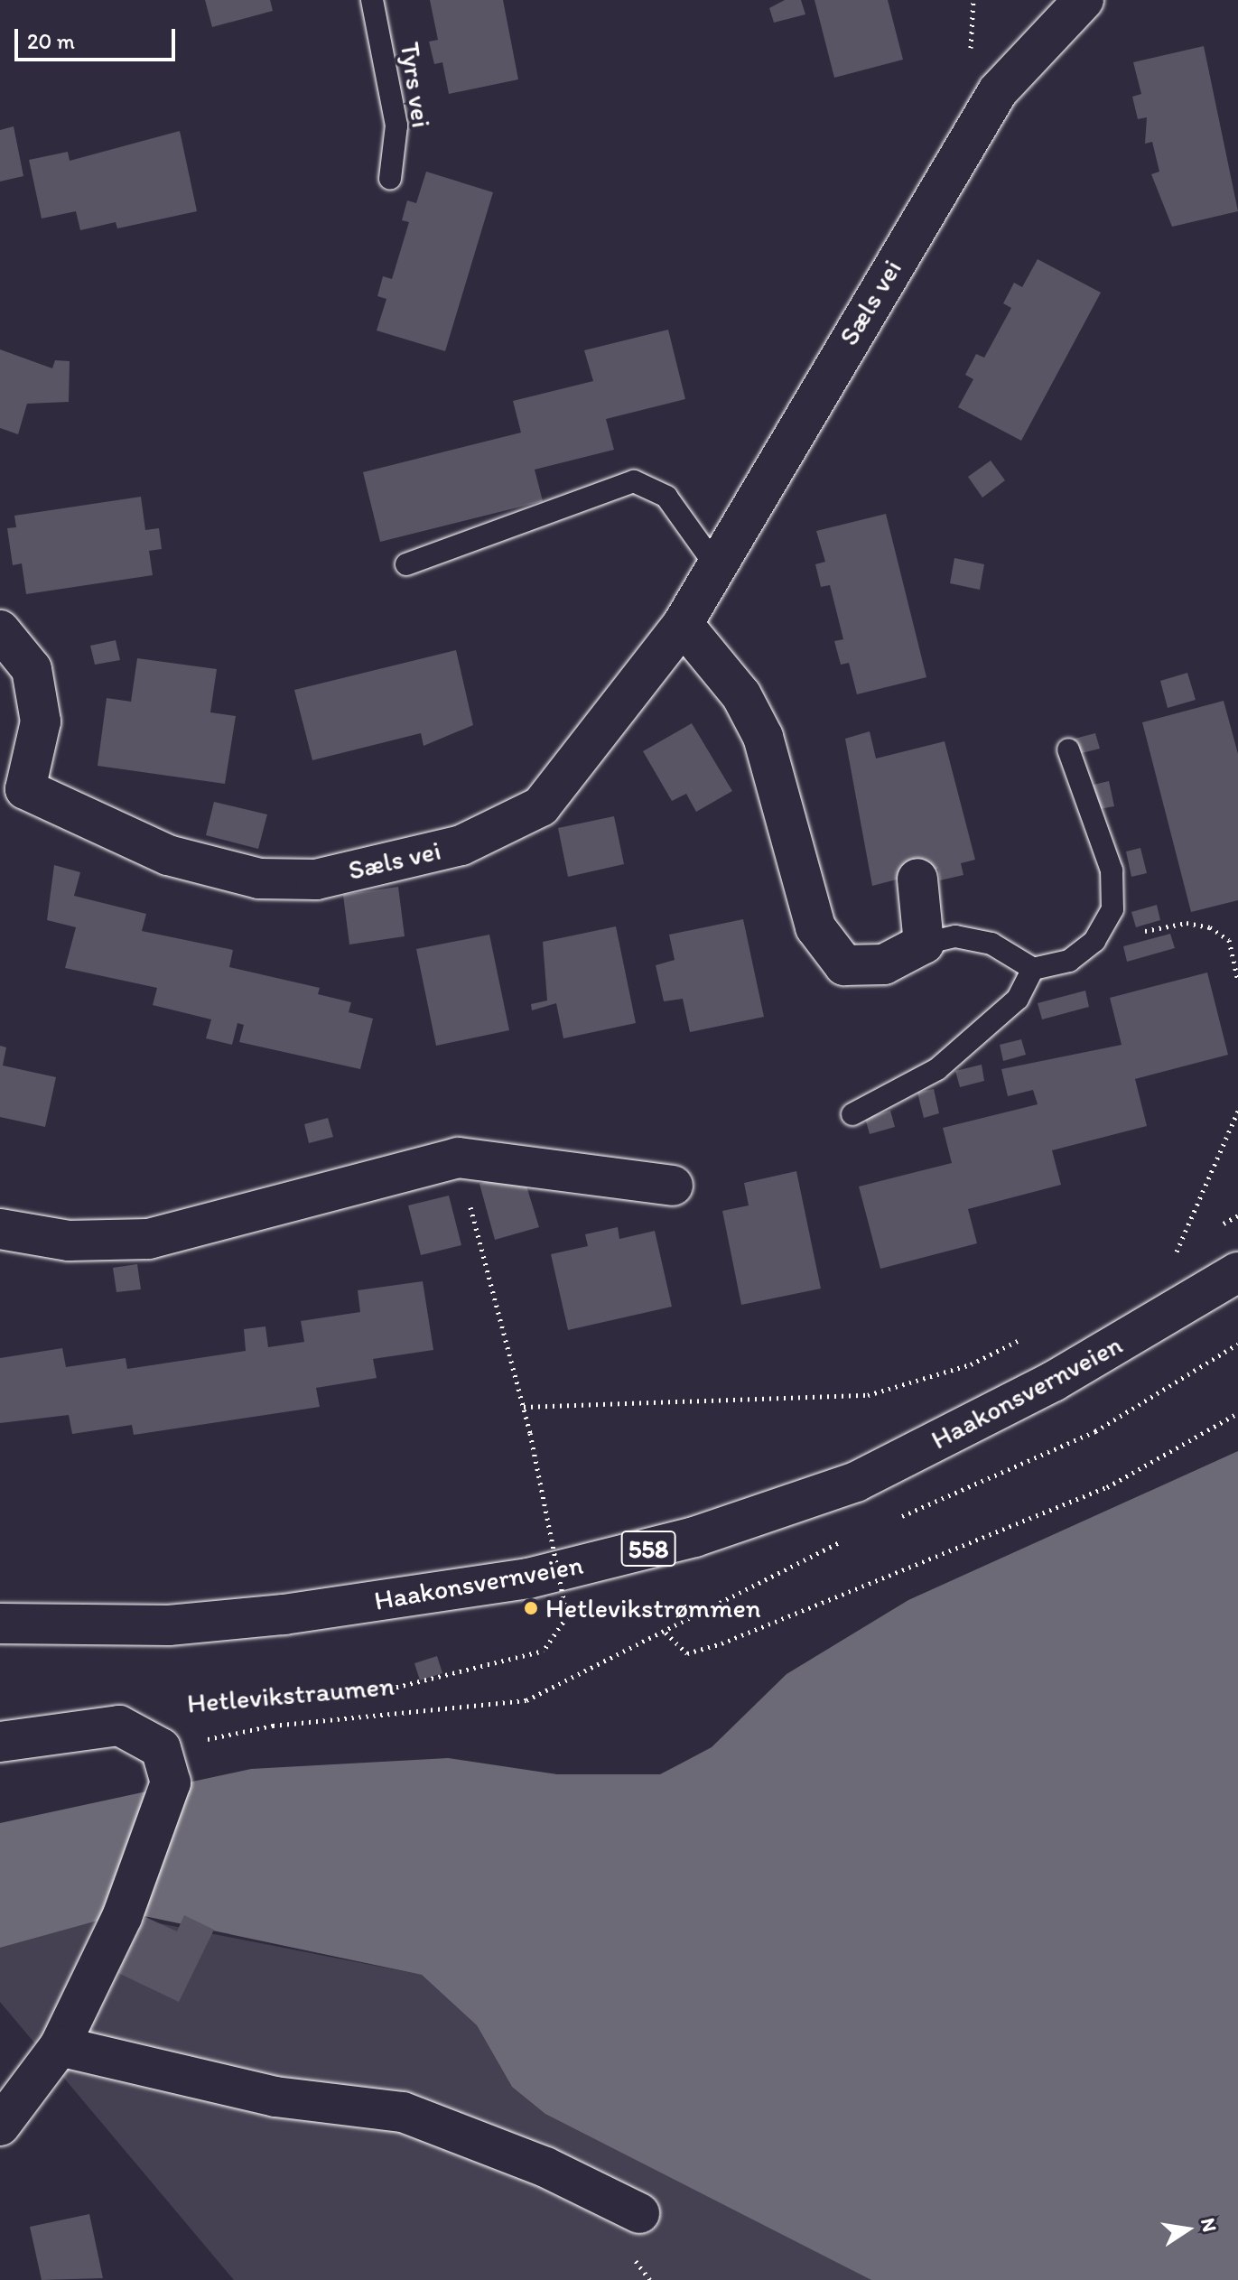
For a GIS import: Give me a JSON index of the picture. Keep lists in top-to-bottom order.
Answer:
{
  "streets": {
    "street": [
      "Sæls vei",
      "Haakonsvernveien",
      "558",
      "Hetlevikstraumen"
    ],
    "lane": ["Tyrs vei"]
  },
  "places": ["Hetlevikstrømmen"],
  "scale_bar": "20 m",
  "north": "right"
}
